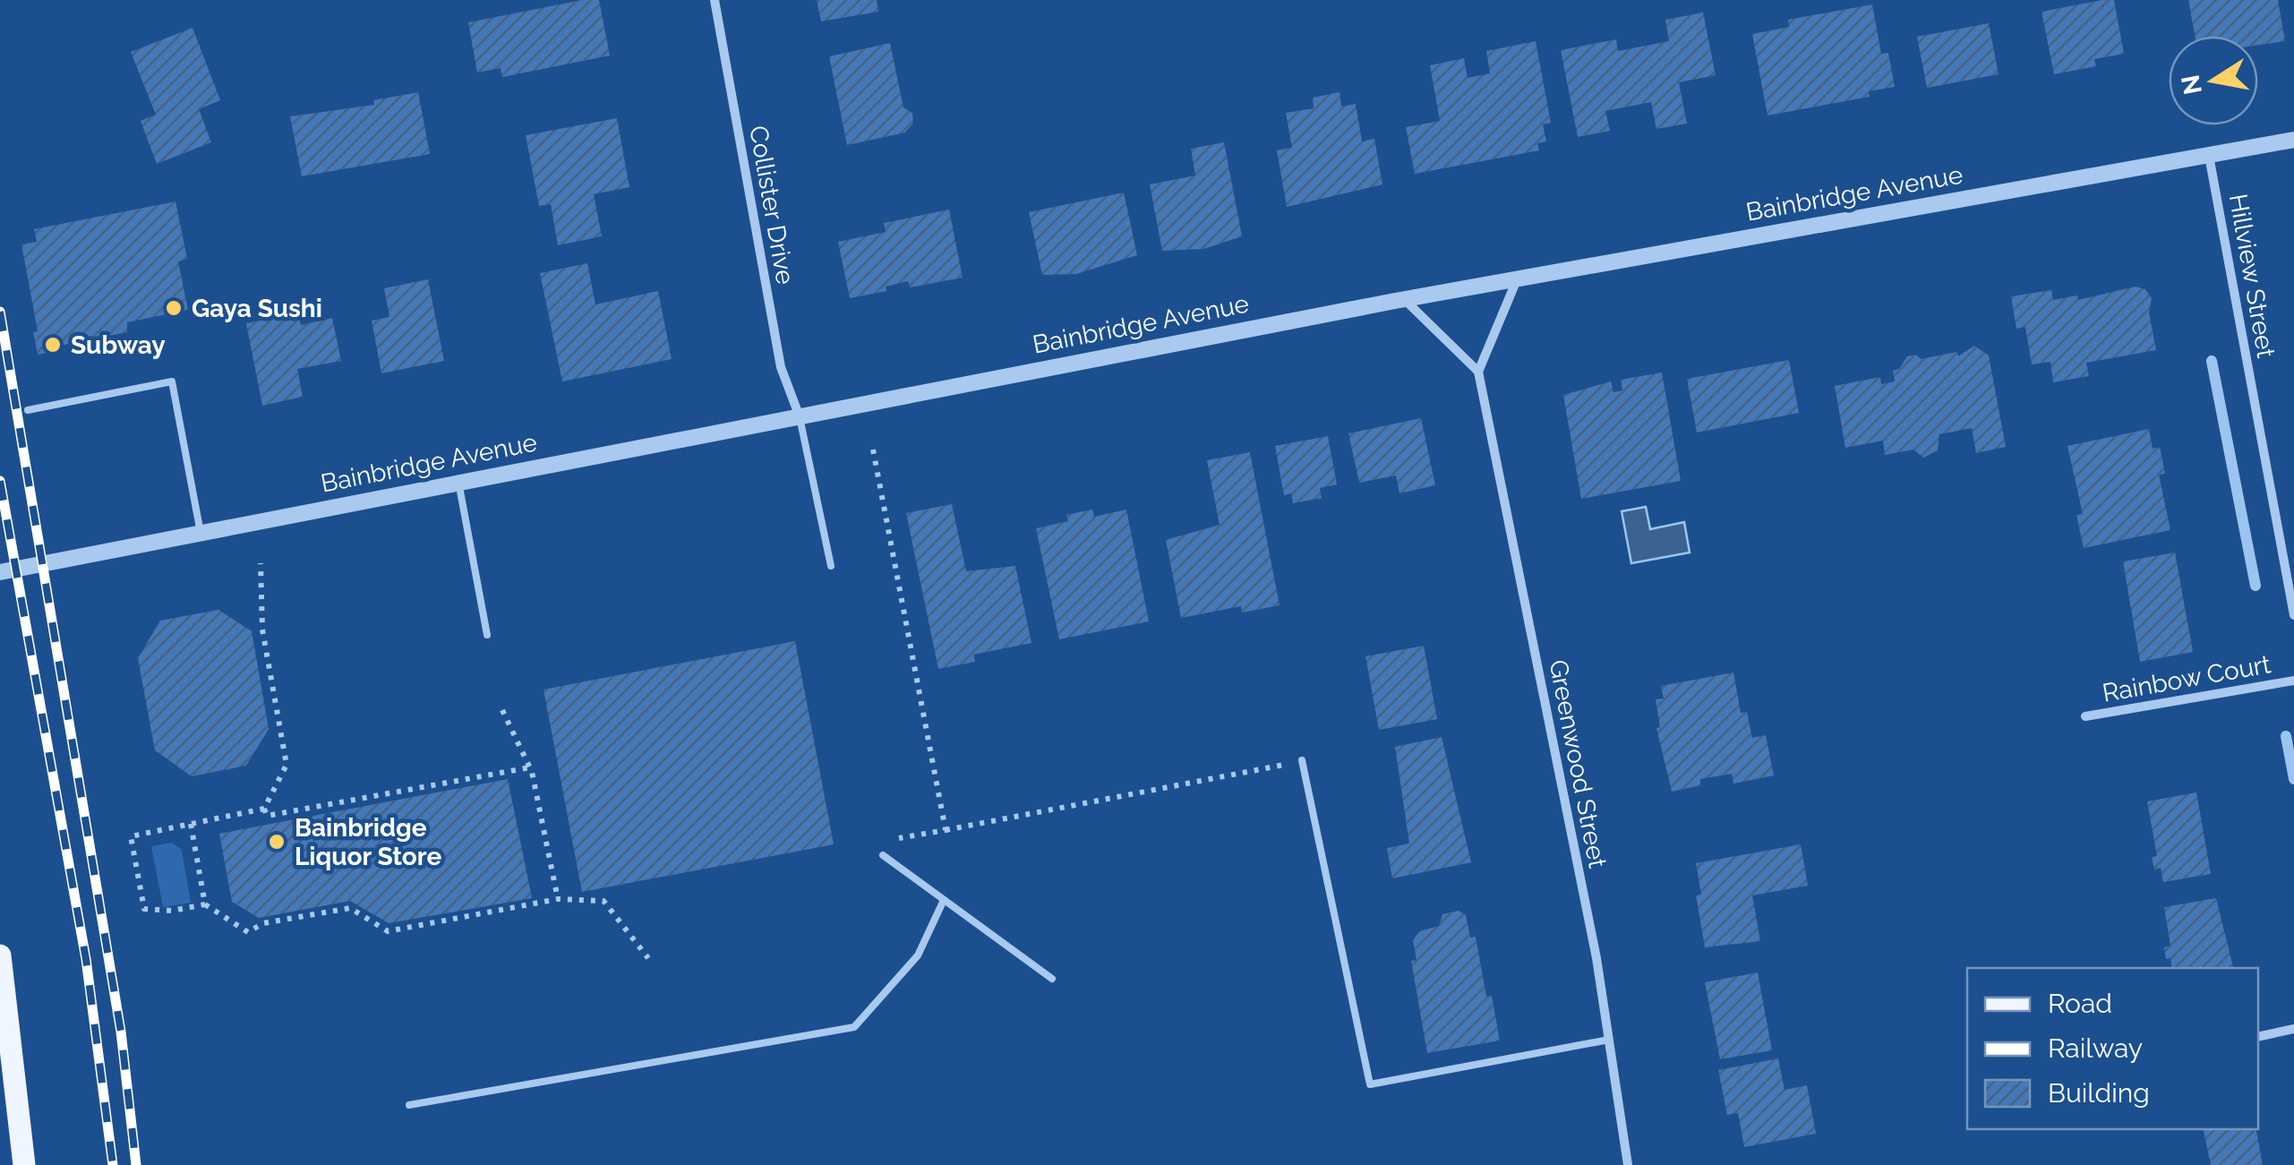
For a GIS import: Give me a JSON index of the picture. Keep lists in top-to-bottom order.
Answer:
{
  "streets": {
    "street": [
      "Bainbridge Avenue",
      "Collister Drive",
      "Hillview Street",
      "Rainbow Court",
      "Greenwood Street"
    ]
  },
  "crossings": [
    ["Bainbridge Avenue", "Collister Drive"],
    ["Bainbridge Avenue", "Hillview Street"]
  ],
  "places": ["Gaya Sushi", "Subway", "Bainbridge Liquor Store"],
  "legend": ["Road", "Railway", "Building"],
  "north": "left"
}
